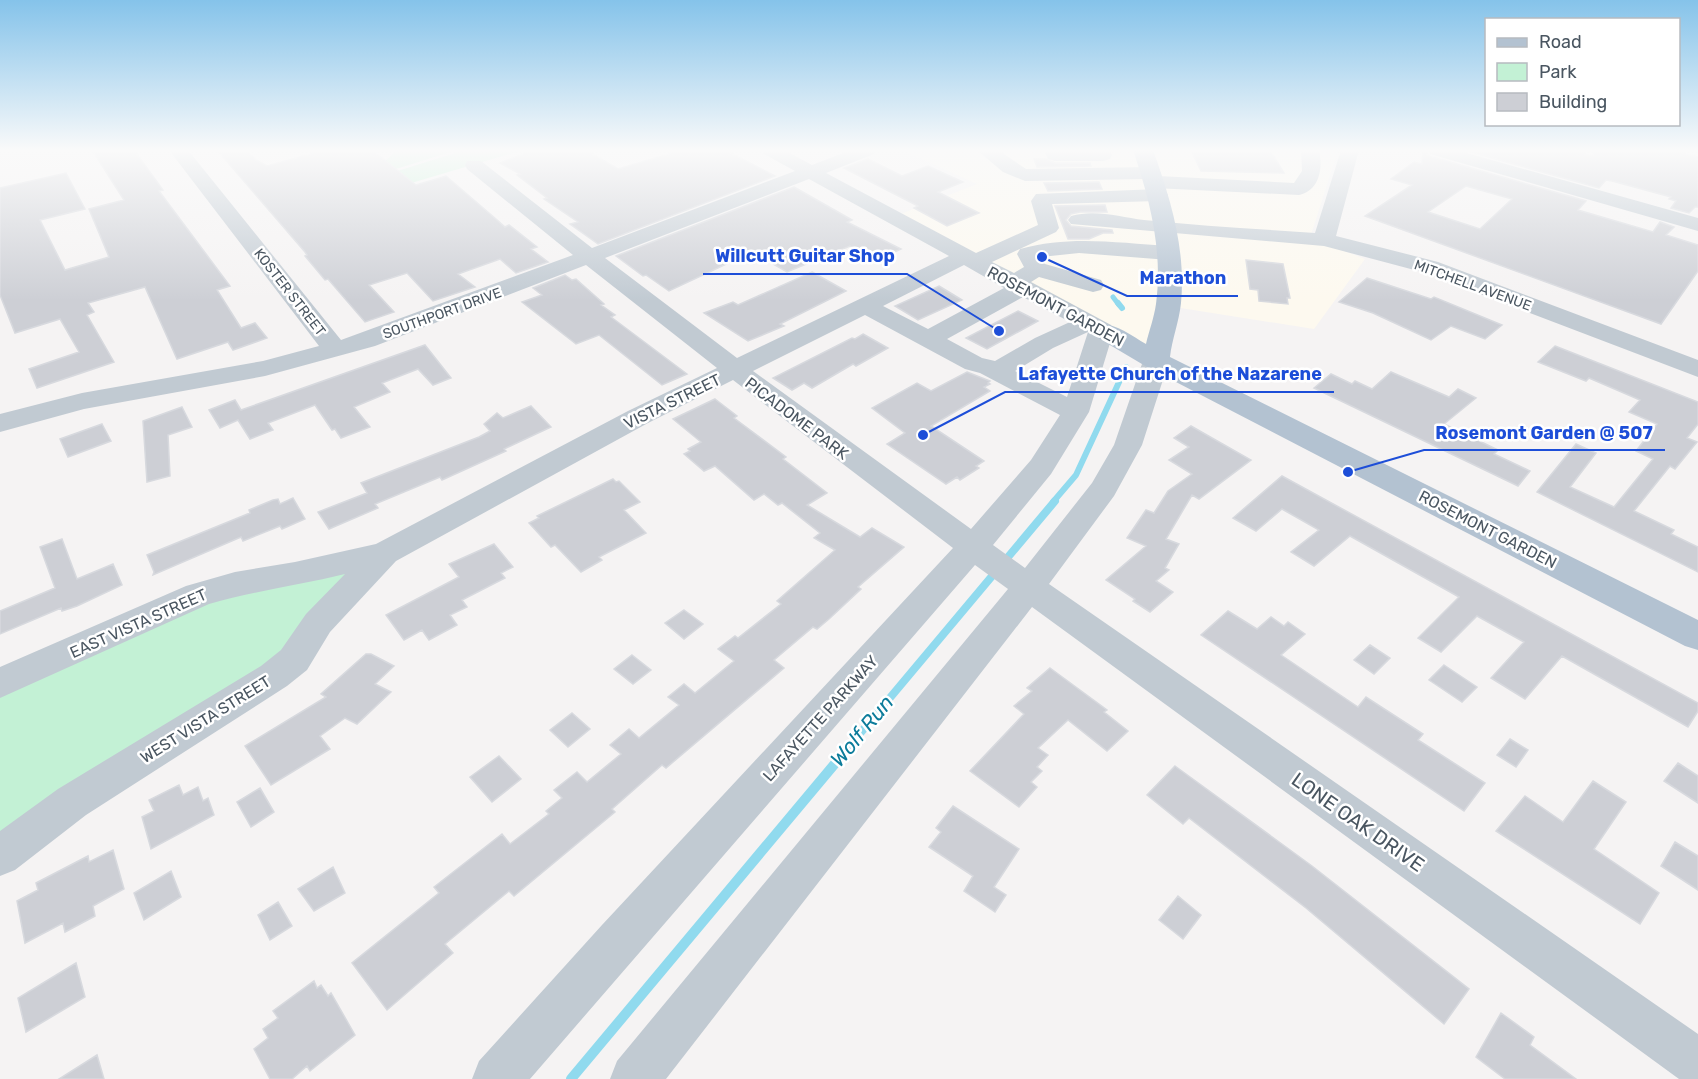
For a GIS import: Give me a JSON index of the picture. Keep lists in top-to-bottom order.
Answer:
{
  "streets": {
    "main road": ["ROSEMONT GARDEN"],
    "street": [
      "MITCHELL AVENUE",
      "KOSTER STREET",
      "SOUTHPORT DRIVE",
      "VISTA STREET",
      "PICADOME PARK",
      "EAST VISTA STREET",
      "LAFAYETTE PARKWAY",
      "WEST VISTA STREET",
      "LONE OAK DRIVE"
    ]
  },
  "crossings": [
    ["MITCHELL AVENUE", "ROSEMONT GARDEN"],
    ["MITCHELL AVENUE", "VISTA STREET"],
    ["KOSTER STREET", "SOUTHPORT DRIVE"],
    ["ROSEMONT GARDEN", "VISTA STREET"],
    ["ROSEMONT GARDEN", "LAFAYETTE PARKWAY"],
    ["SOUTHPORT DRIVE", "PICADOME PARK"],
    ["VISTA STREET", "PICADOME PARK"],
    ["VISTA STREET", "EAST VISTA STREET"],
    ["VISTA STREET", "WEST VISTA STREET"],
    ["PICADOME PARK", "LAFAYETTE PARKWAY"],
    ["PICADOME PARK", "LONE OAK DRIVE"],
    ["EAST VISTA STREET", "WEST VISTA STREET"]
  ],
  "water": ["Wolf Run"],
  "places": [
    "Marathon",
    "Willcutt Guitar Shop",
    "Lafayette Church of the Nazarene",
    "Rosemont Garden @ 507"
  ],
  "legend": ["Road", "Park", "Building"]
}
